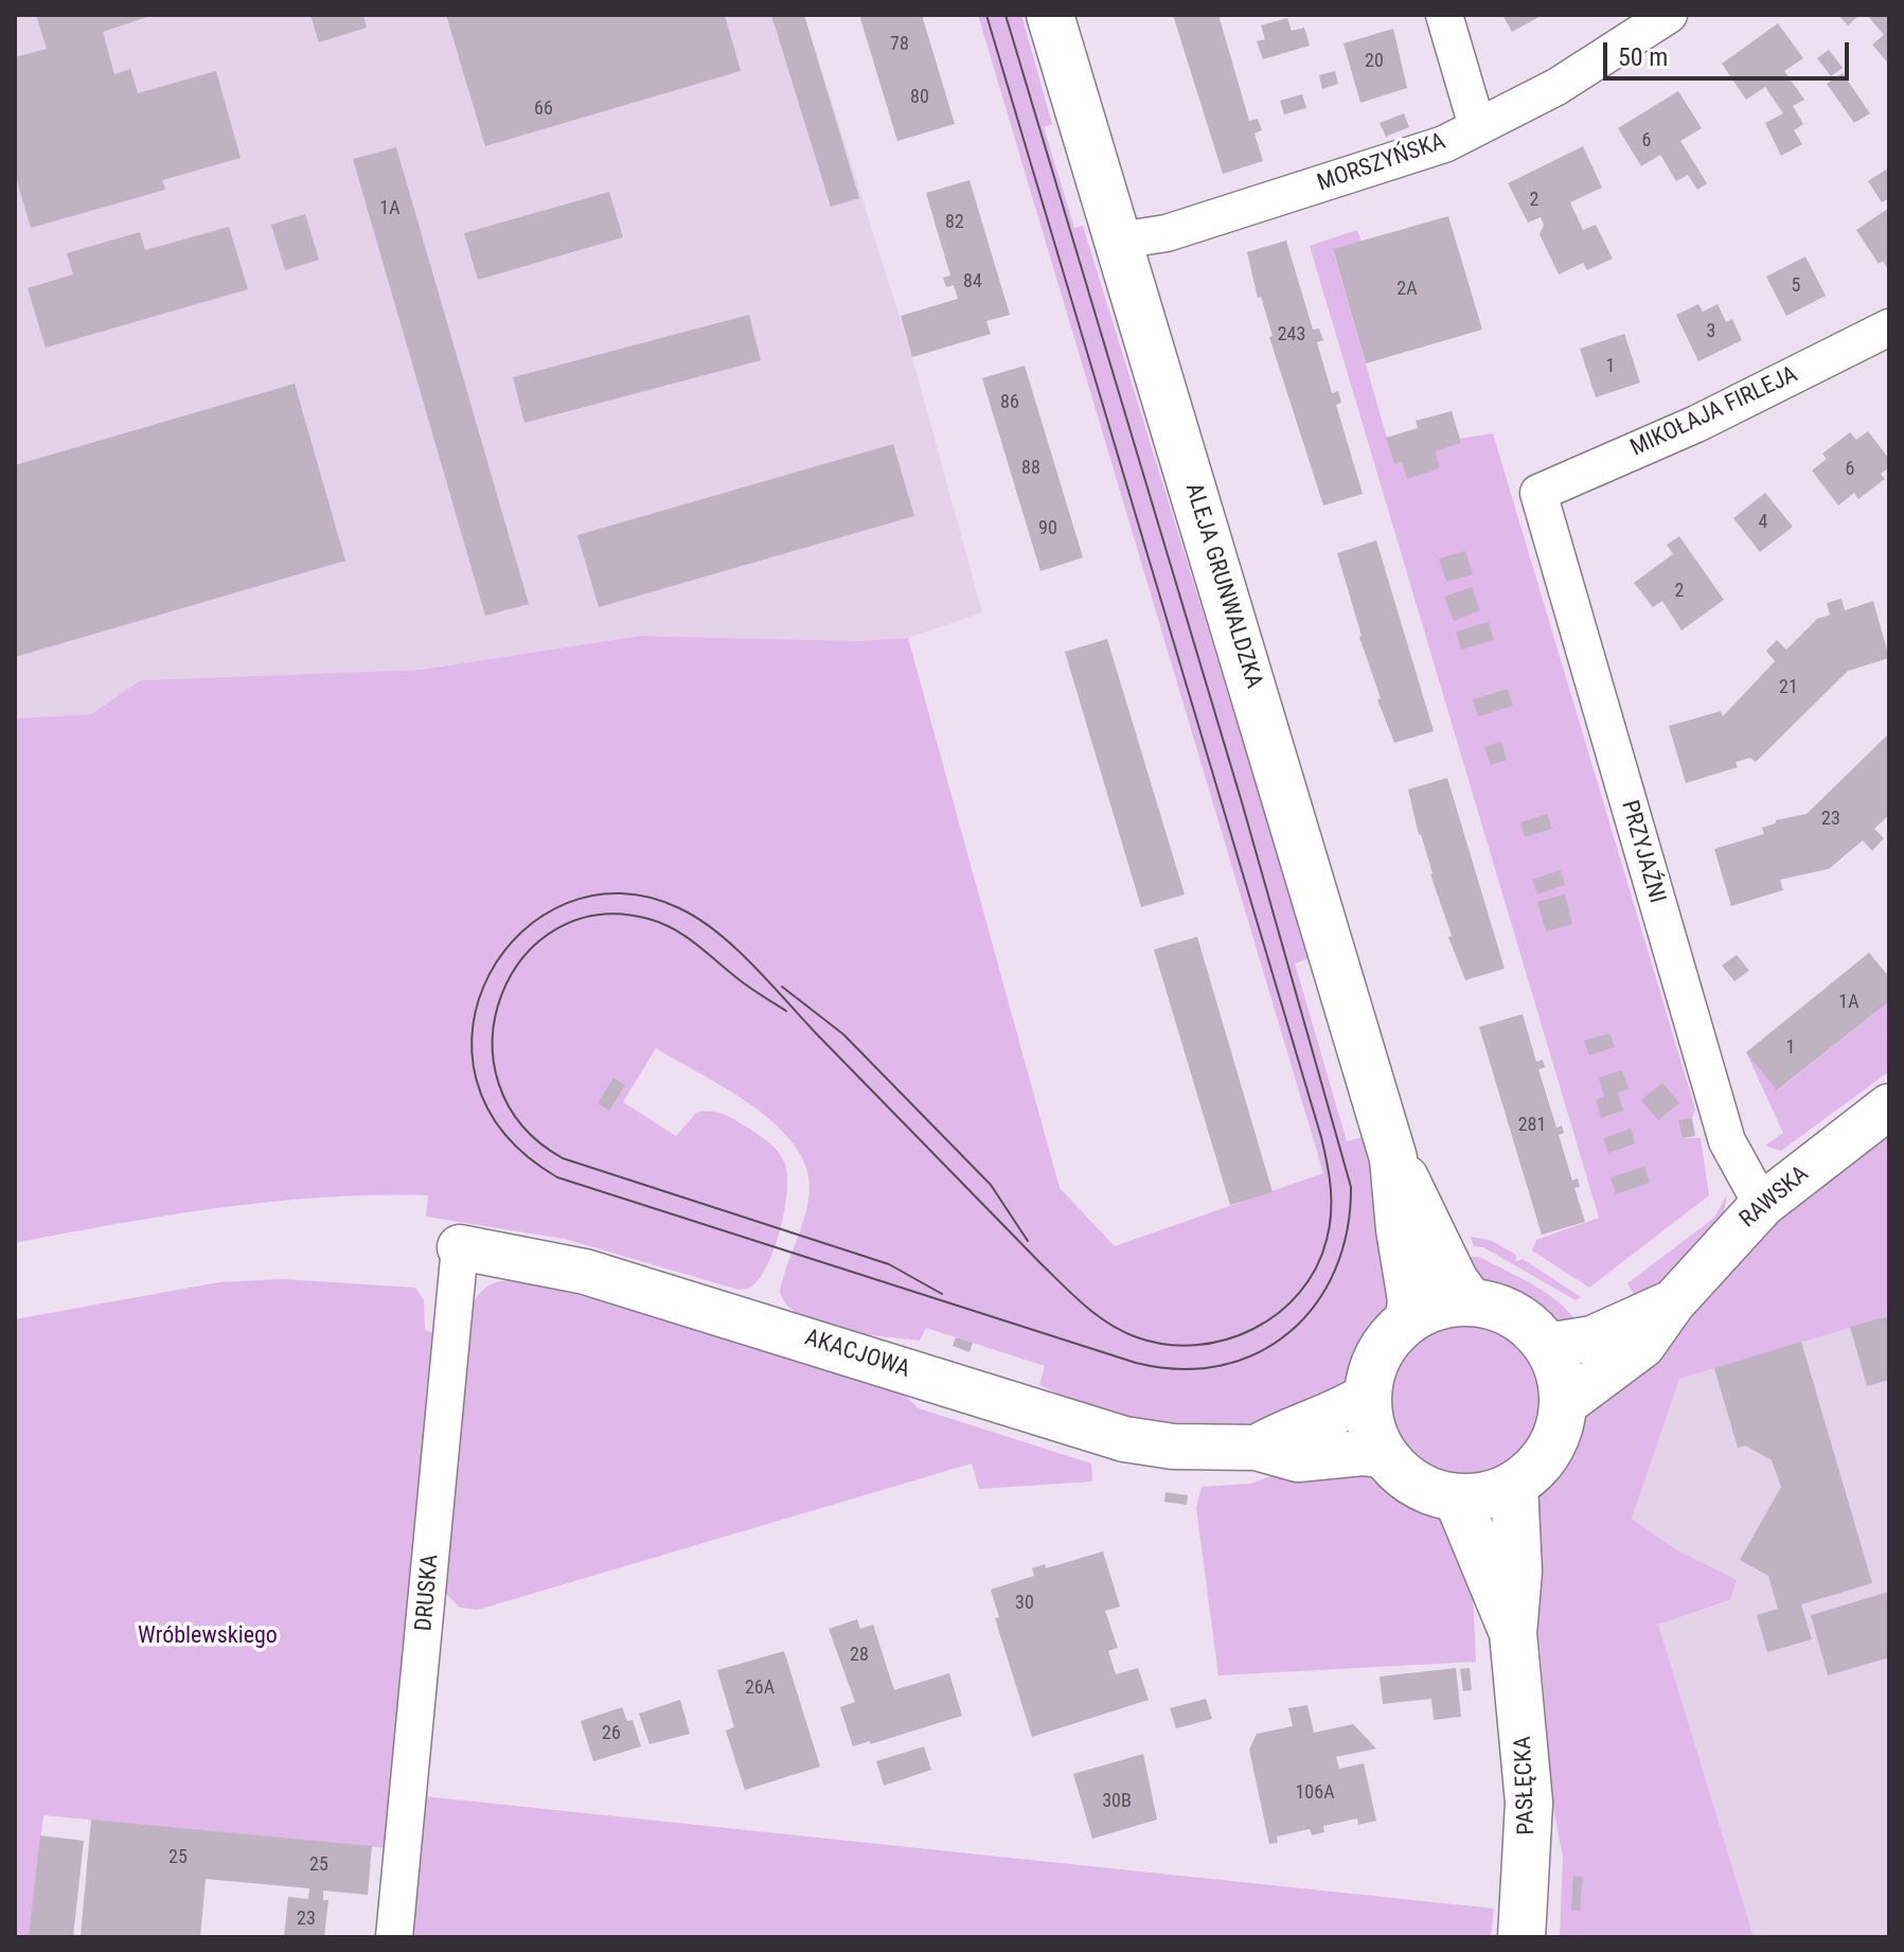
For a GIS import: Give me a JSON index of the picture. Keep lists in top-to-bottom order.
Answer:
{
  "streets": {
    "main road": ["ALEJA GRUNWALDZKA", "PASŁĘCKA"],
    "street": [
      "MORSZYŃSKA",
      "MIKOŁAJA FIRLEJA",
      "PRZYJAŹNI",
      "RAWSKA",
      "AKACJOWA",
      "DRUSKA"
    ]
  },
  "crossings": [
    ["MORSZYŃSKA", "ALEJA GRUNWALDZKA"],
    ["MIKOŁAJA FIRLEJA", "PRZYJAŹNI"],
    ["ALEJA GRUNWALDZKA", "RAWSKA"],
    ["ALEJA GRUNWALDZKA", "AKACJOWA"],
    ["ALEJA GRUNWALDZKA", "PASŁĘCKA"],
    ["PRZYJAŹNI", "RAWSKA"],
    ["RAWSKA", "AKACJOWA"],
    ["RAWSKA", "PASŁĘCKA"],
    ["AKACJOWA", "DRUSKA"],
    ["AKACJOWA", "PASŁĘCKA"]
  ],
  "parks": ["Wróblewskiego"],
  "house_numbers": [
    "78",
    "20",
    "80",
    "66",
    "6",
    "2",
    "1A",
    "82",
    "84",
    "5",
    "2A",
    "3",
    "243",
    "1",
    "86",
    "88",
    "6",
    "4",
    "90",
    "2",
    "21",
    "23",
    "1A",
    "1",
    "281",
    "30",
    "28",
    "26A",
    "26",
    "106A",
    "30B",
    "25",
    "25",
    "23"
  ],
  "scale_bar": "50 m"
}
